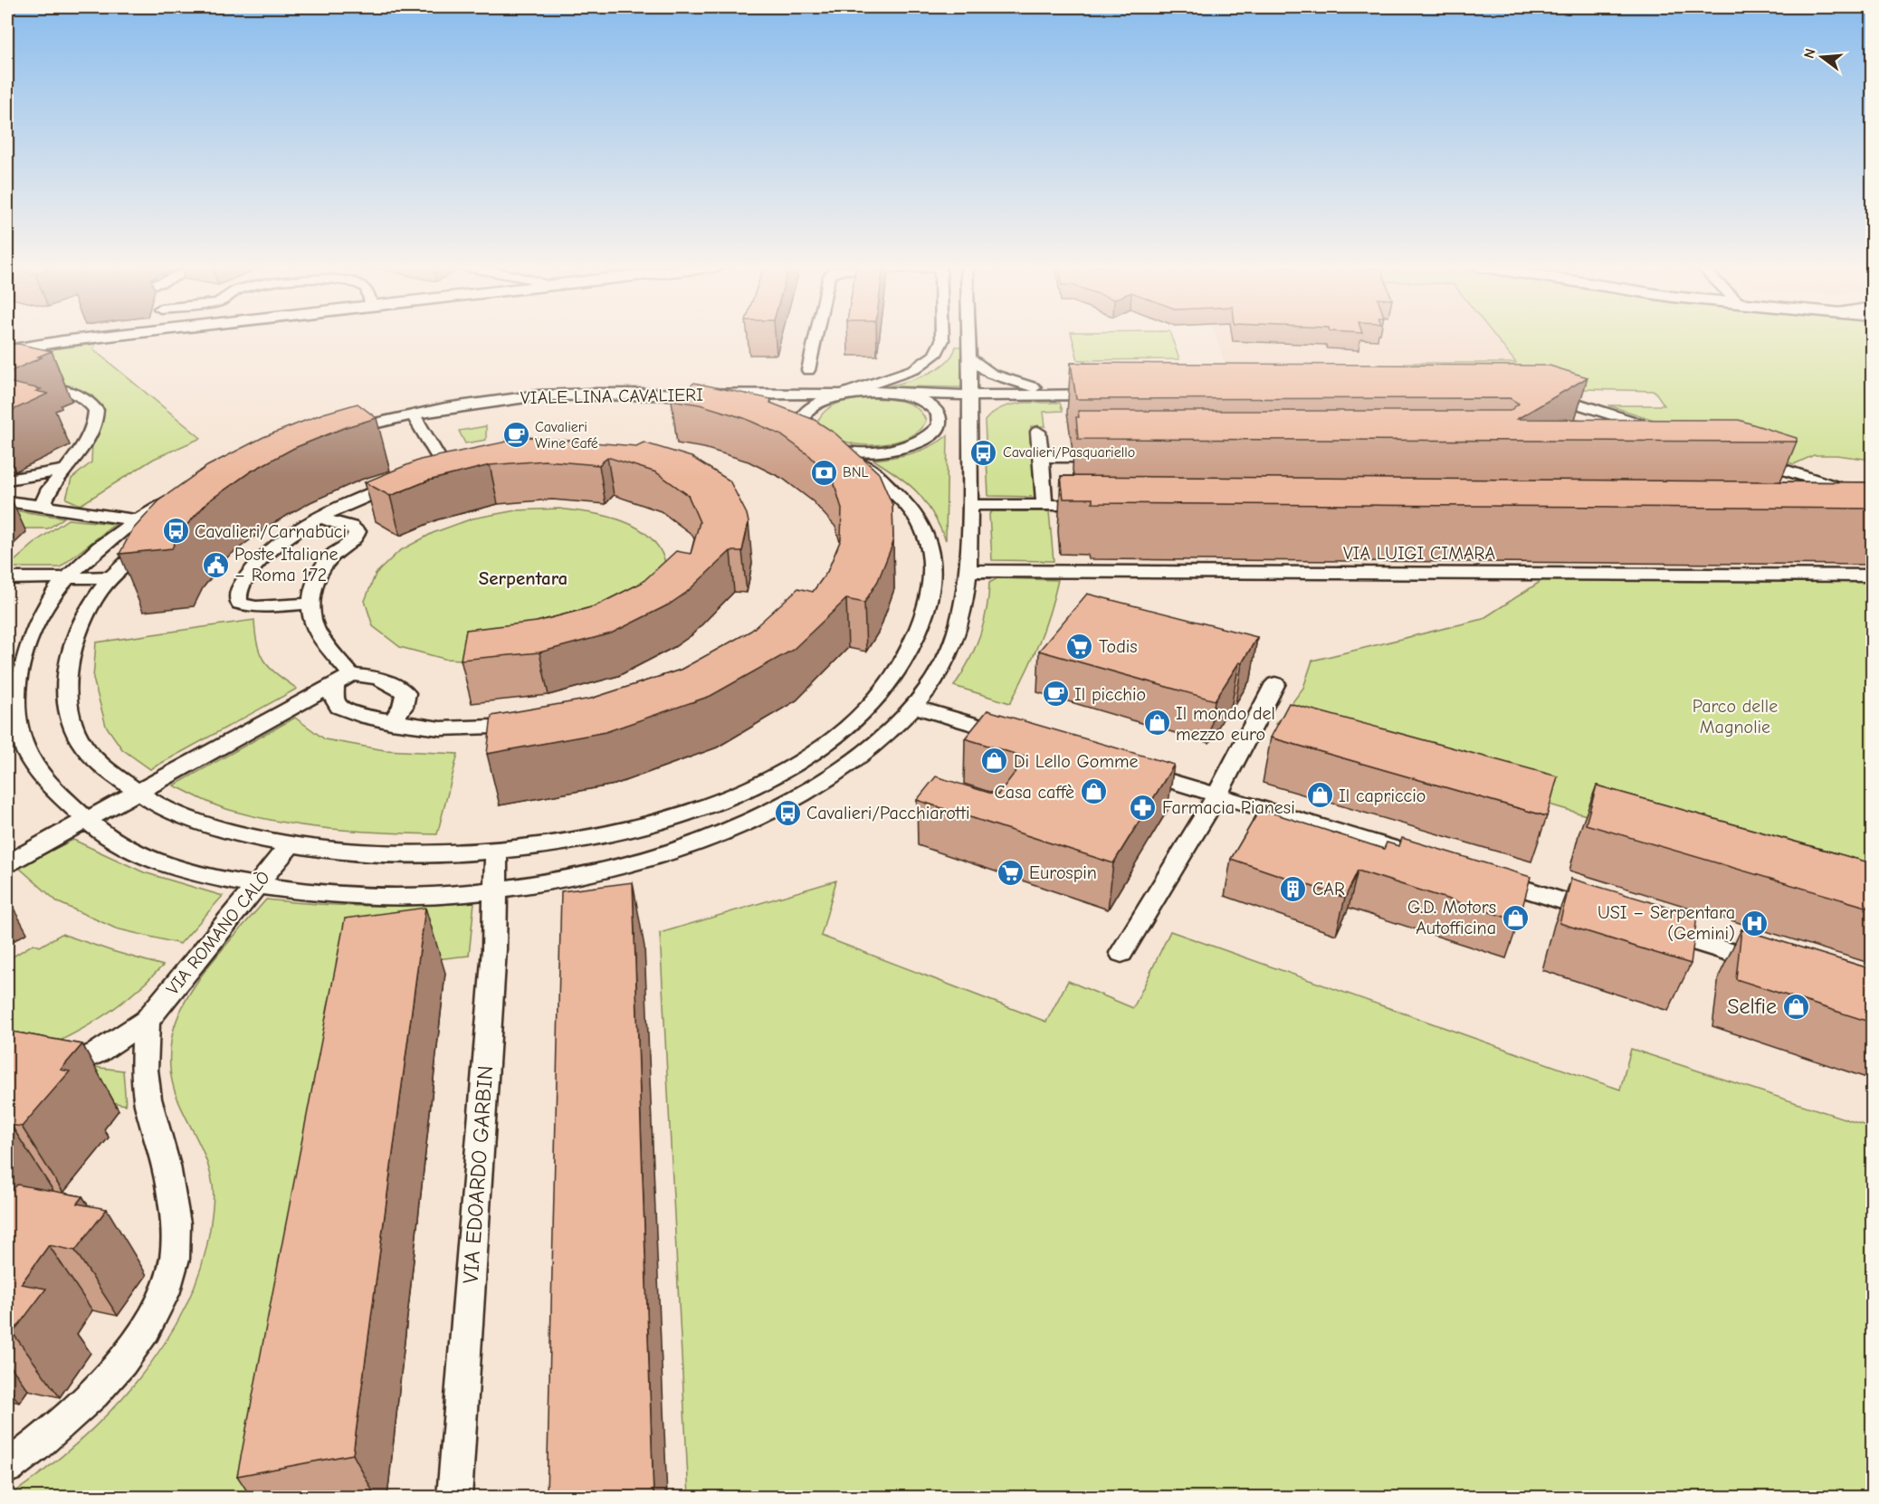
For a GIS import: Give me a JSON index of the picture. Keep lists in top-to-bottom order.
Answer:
{
  "streets": {
    "street": [
      "VIALE LINA CAVALIERI",
      "VIA LUIGI CIMARA",
      "VIA ROMANO CALÒ",
      "VIA EDOARDO GARBIN"
    ]
  },
  "districts": ["Serpentara"],
  "parks": ["Parco delle Magnolie"],
  "places": {
    "cafe": ["Cavalieri Wine Café", "Il picchio"],
    "bus stop": ["Cavalieri/Pasquariello", "Cavalieri/Carnabuci", "Cavalieri/Pacchiarotti"],
    "bank": ["BNL"],
    "public building": ["Poste Italiane – Roma 172"],
    "supermarket": ["Todis", "Eurospin"],
    "shop": [
      "Il mondo del mezzo euro",
      "Di Lello Gomme",
      "Casa caffè",
      "Il capriccio",
      "G.D. Motors Autofficina",
      "Selfie"
    ],
    "pharmacy": ["Farmacia Pianesi"],
    "building": ["CAR"],
    "hospital": ["USI – Serpentara (Gemini)"]
  },
  "north": "left"
}
